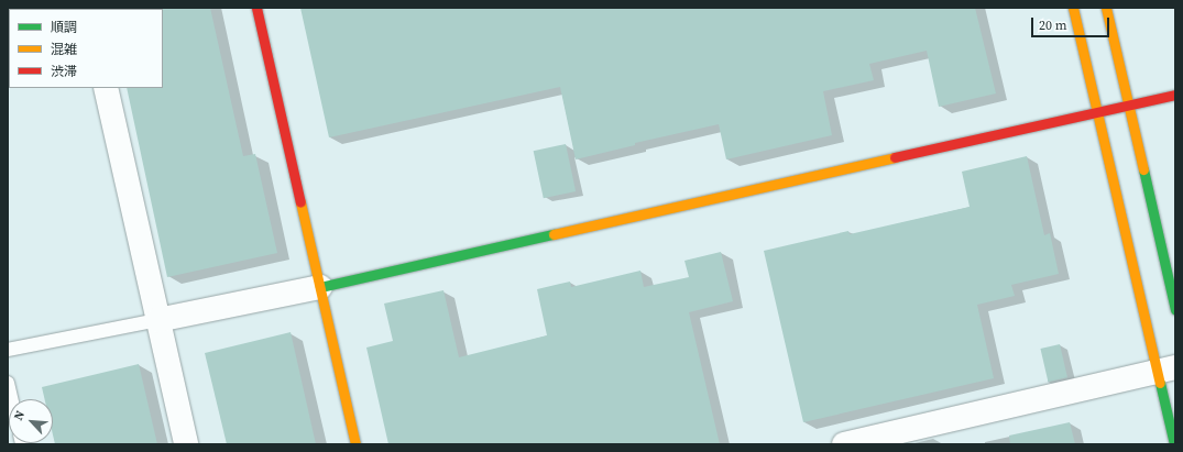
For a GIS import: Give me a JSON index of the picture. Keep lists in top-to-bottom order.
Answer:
{
  "legend": ["順調", "混雑", "渋滞"],
  "scale_bar": "20 m",
  "north": "top left"
}
